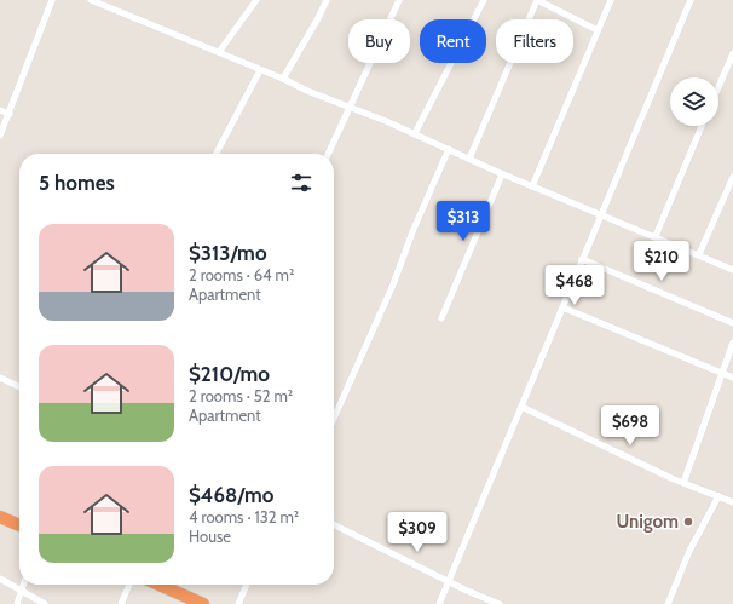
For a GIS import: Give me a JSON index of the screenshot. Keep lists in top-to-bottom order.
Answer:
{
  "places": ["Unigom"],
  "page": {
    "chip": ["Buy", "Rent", "Filters"],
    "heading": "5 homes",
    "price": [
      "$313",
      "$210",
      "$468",
      "$698",
      "$309"
    ],
    "list": [
      {
        "name": "$313/mo",
        "note": "2 rooms · 64 m² · Apartment"
      },
      {
        "name": "$210/mo",
        "note": "2 rooms · 52 m² · Apartment"
      },
      {
        "name": "$468/mo",
        "note": "4 rooms · 132 m² · House"
      }
    ]
  }
}
